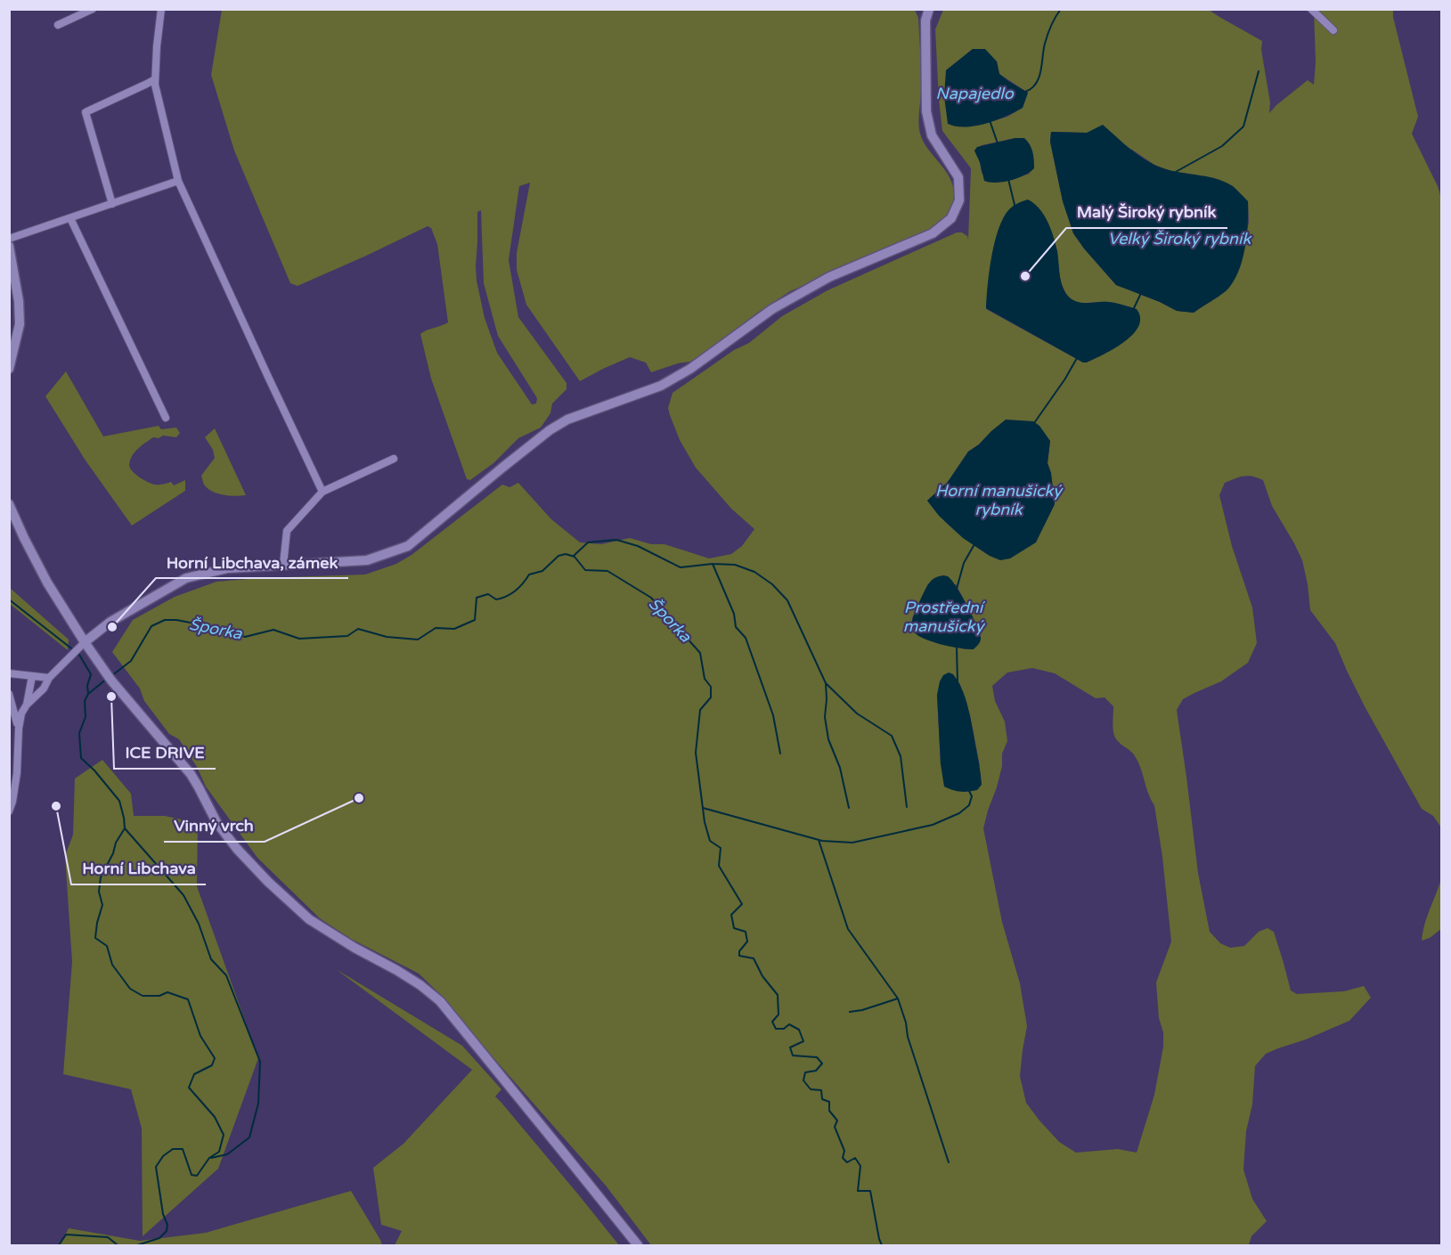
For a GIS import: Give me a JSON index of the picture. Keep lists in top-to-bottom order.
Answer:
{
  "water": [
    "Napajedlo",
    "Velký Široký rybník",
    "Horní manušický rybník",
    "Prostřední manušický",
    "Šporka"
  ],
  "places": [
    "Malý Široký rybník",
    "Horní Libchava, zámek",
    "ICE DRIVE",
    "Vinný vrch",
    "Horní Libchava"
  ]
}
